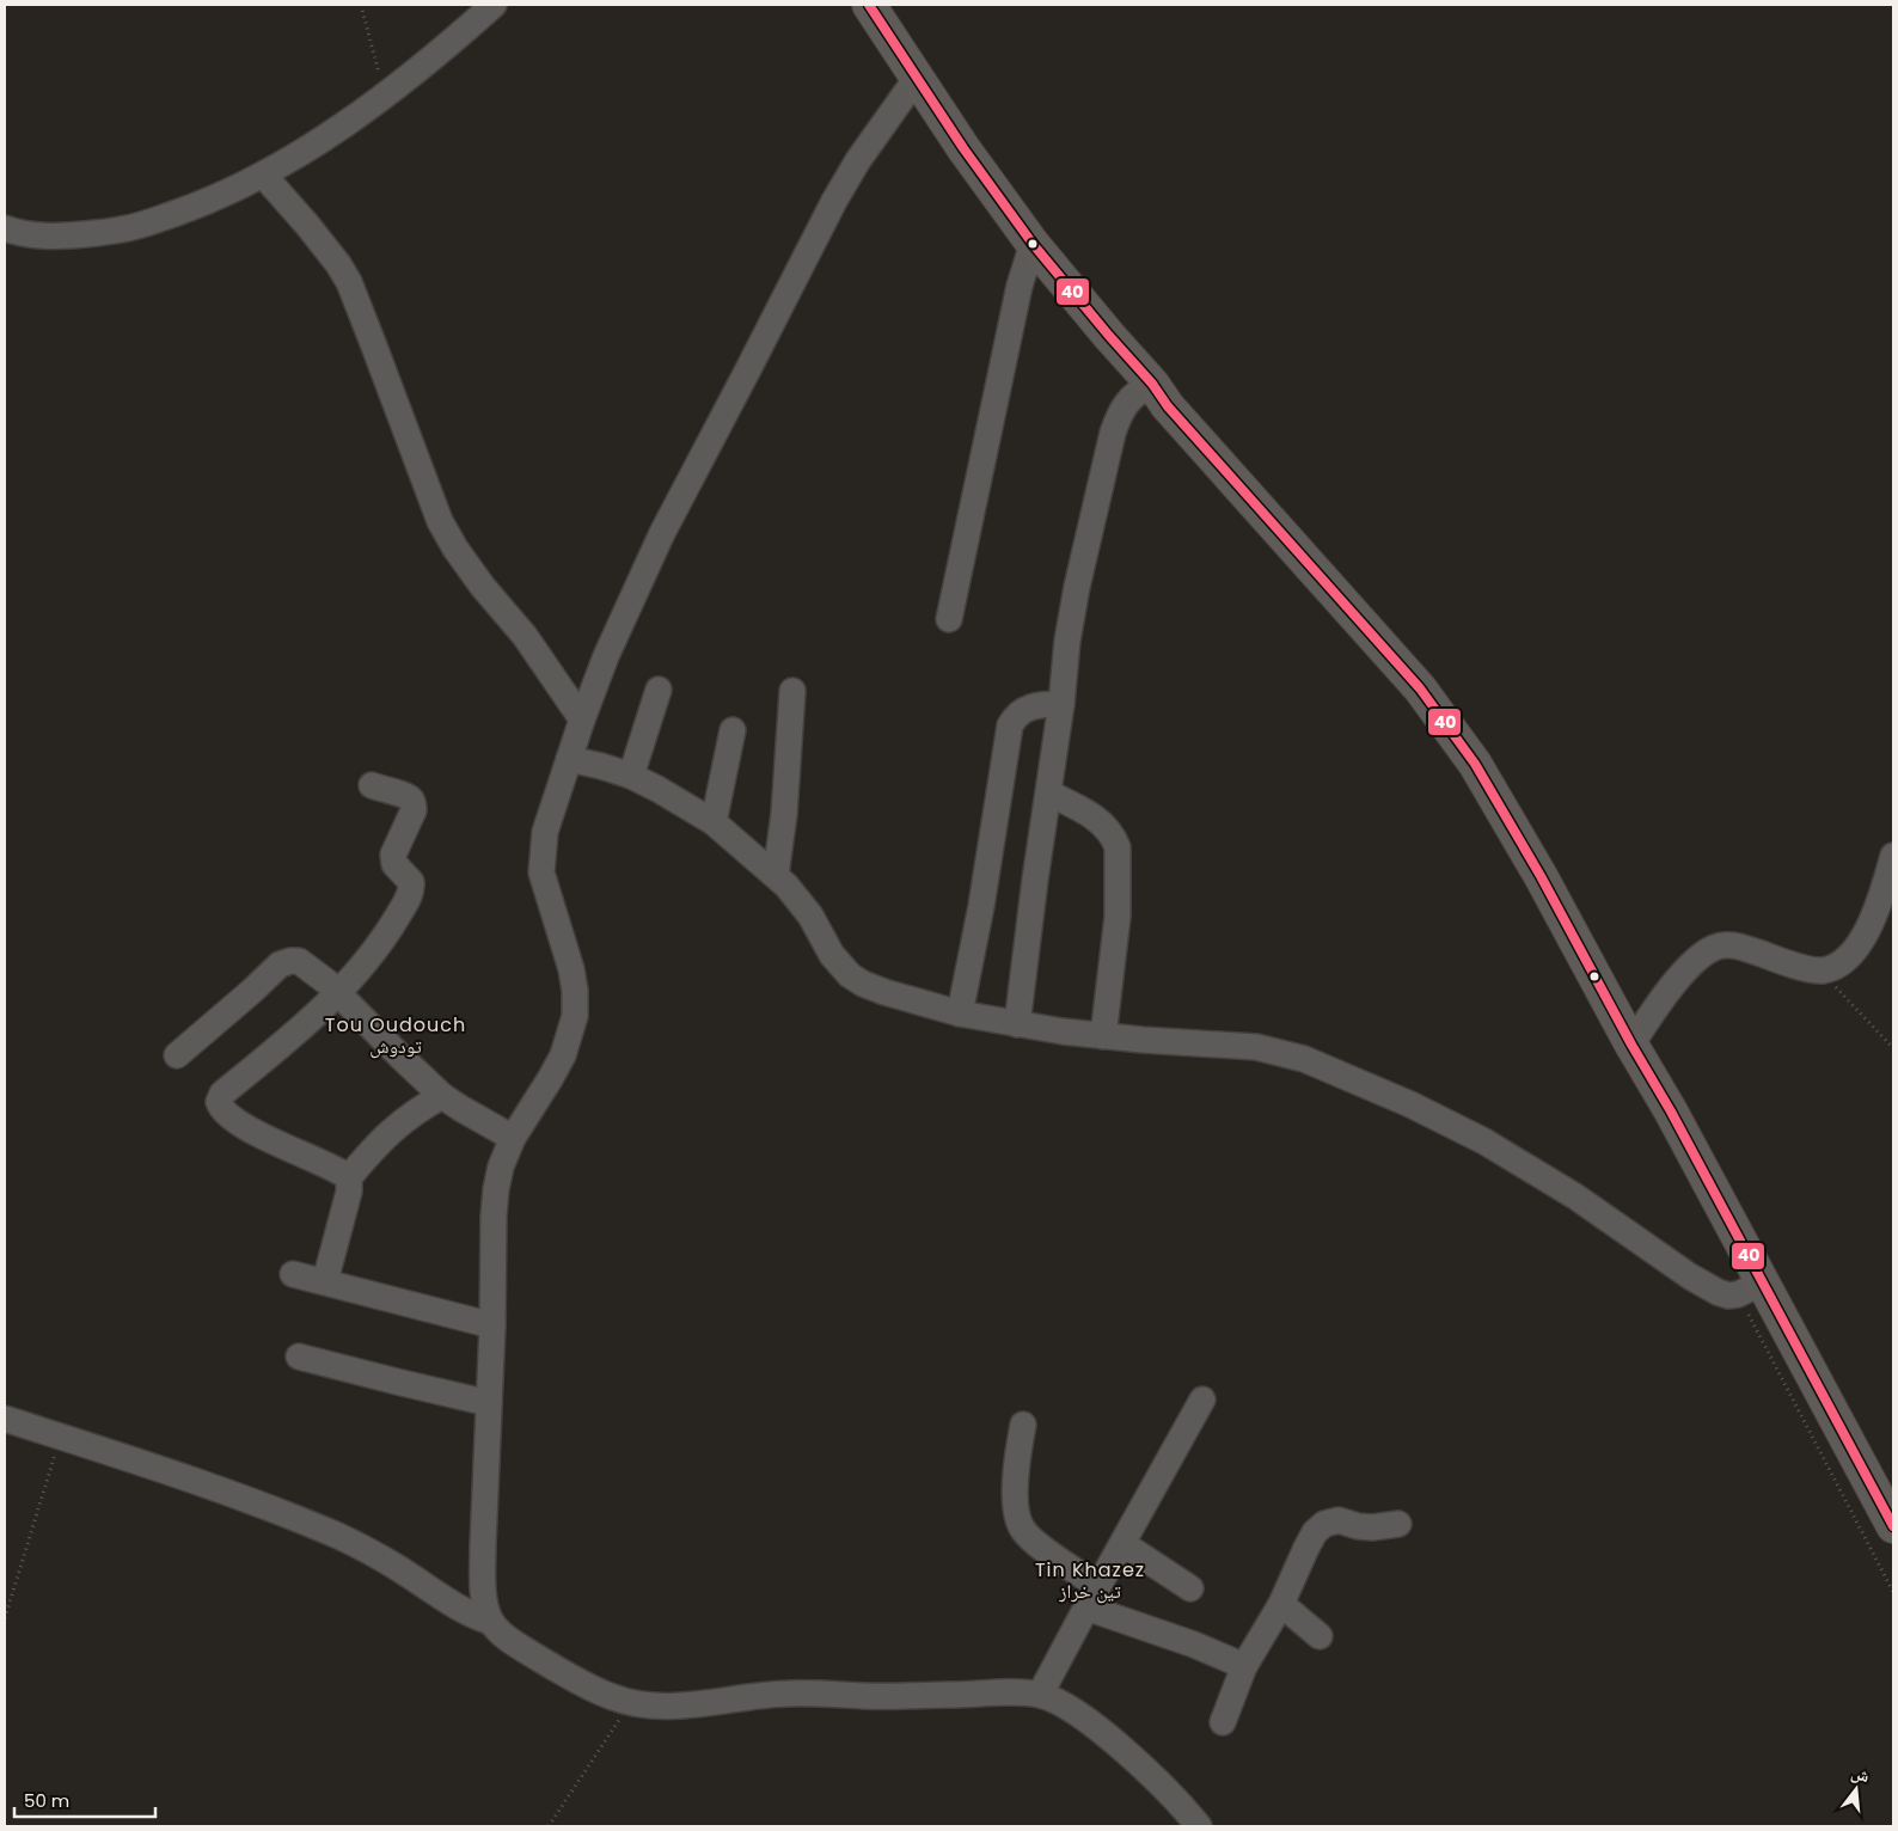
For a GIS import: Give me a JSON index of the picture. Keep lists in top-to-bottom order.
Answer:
{
  "districts": ["Tou Oudouch تودوش", "Tin Khazez تين خراز"],
  "lines": ["transit line 40"],
  "scale_bar": "50 m",
  "north": "top"
}
